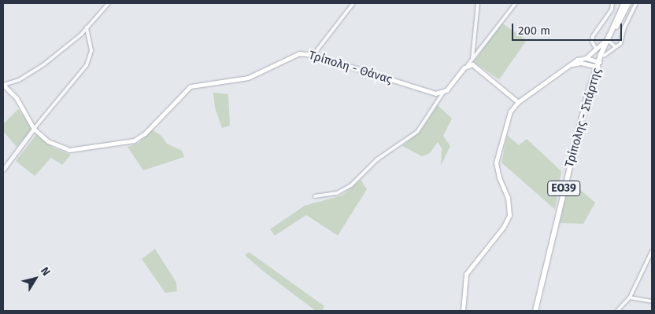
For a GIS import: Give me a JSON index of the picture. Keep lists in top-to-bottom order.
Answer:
{
  "streets": {
    "main road": ["Τρίπολη - Θάνας", "Τρίπολης - Σπάρτης", "ΕΟ39"]
  },
  "scale_bar": "200 m",
  "north": "top right"
}
